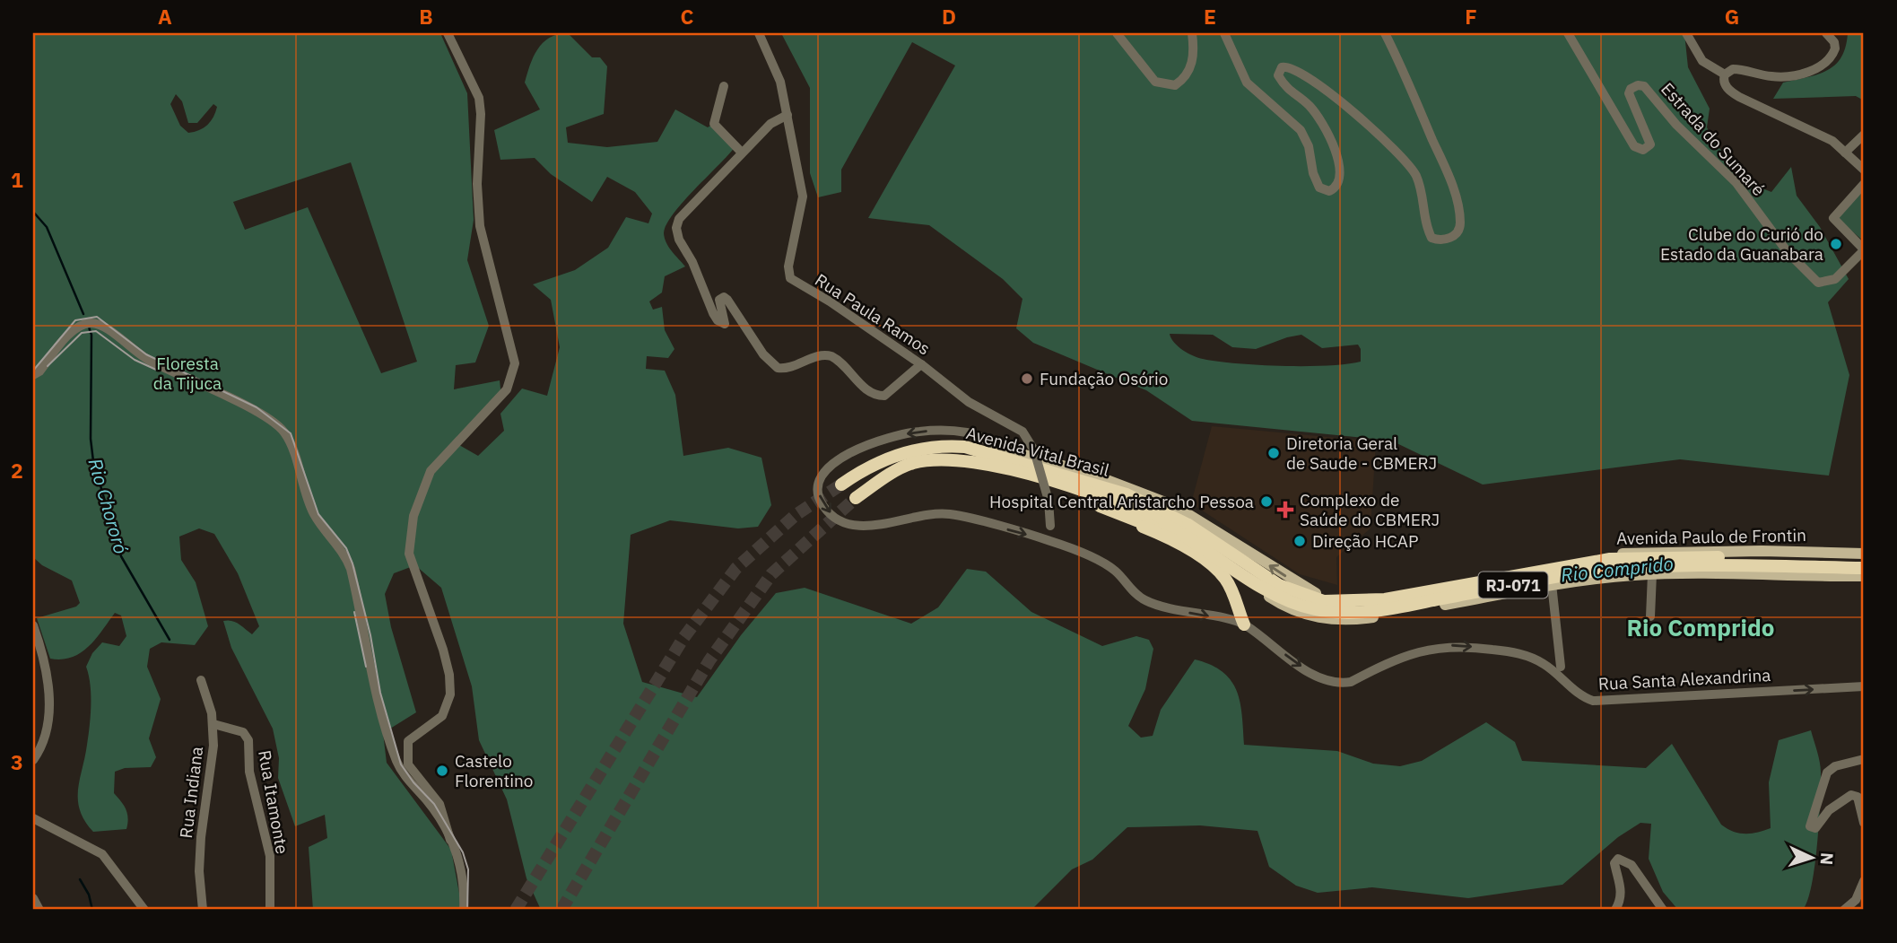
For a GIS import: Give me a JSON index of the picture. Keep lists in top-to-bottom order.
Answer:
{
  "streets": {
    "highway": ["Avenida Vital Brasil", "RJ-071"],
    "main road": ["Avenida Paulo de Frontin"],
    "street": [
      "Estrada do Sumaré",
      "Rua Paula Ramos",
      "Rua Santa Alexandrina",
      "Rua Indiana",
      "Rua Itamonte"
    ]
  },
  "crossings": [
    ["Rua Paula Ramos", "Rua Santa Alexandrina"],
    ["Avenida Vital Brasil", "RJ-071"],
    ["Avenida Paulo de Frontin", "Rua Santa Alexandrina"],
    ["Rua Indiana", "Rua Itamonte"]
  ],
  "districts": ["Rio Comprido"],
  "water": ["Rio Chororó", "Rio Comprido"],
  "parks": ["Floresta da Tijuca"],
  "places": {
    "other": [
      "Clube do Curió do Estado da Guanabara",
      "Fundação Osório",
      "Diretoria Geral de Saude - CBMERJ",
      "Hospital Central Aristarcho Pessoa",
      "Direção HCAP",
      "Castelo Florentino"
    ],
    "health": ["Complexo de Saúde do CBMERJ"]
  },
  "north": "right",
  "grid": {
    "columns": [
      "A",
      "B",
      "C",
      "D",
      "E",
      "F",
      "G"
    ],
    "rows": ["1", "2", "3"]
  }
}
